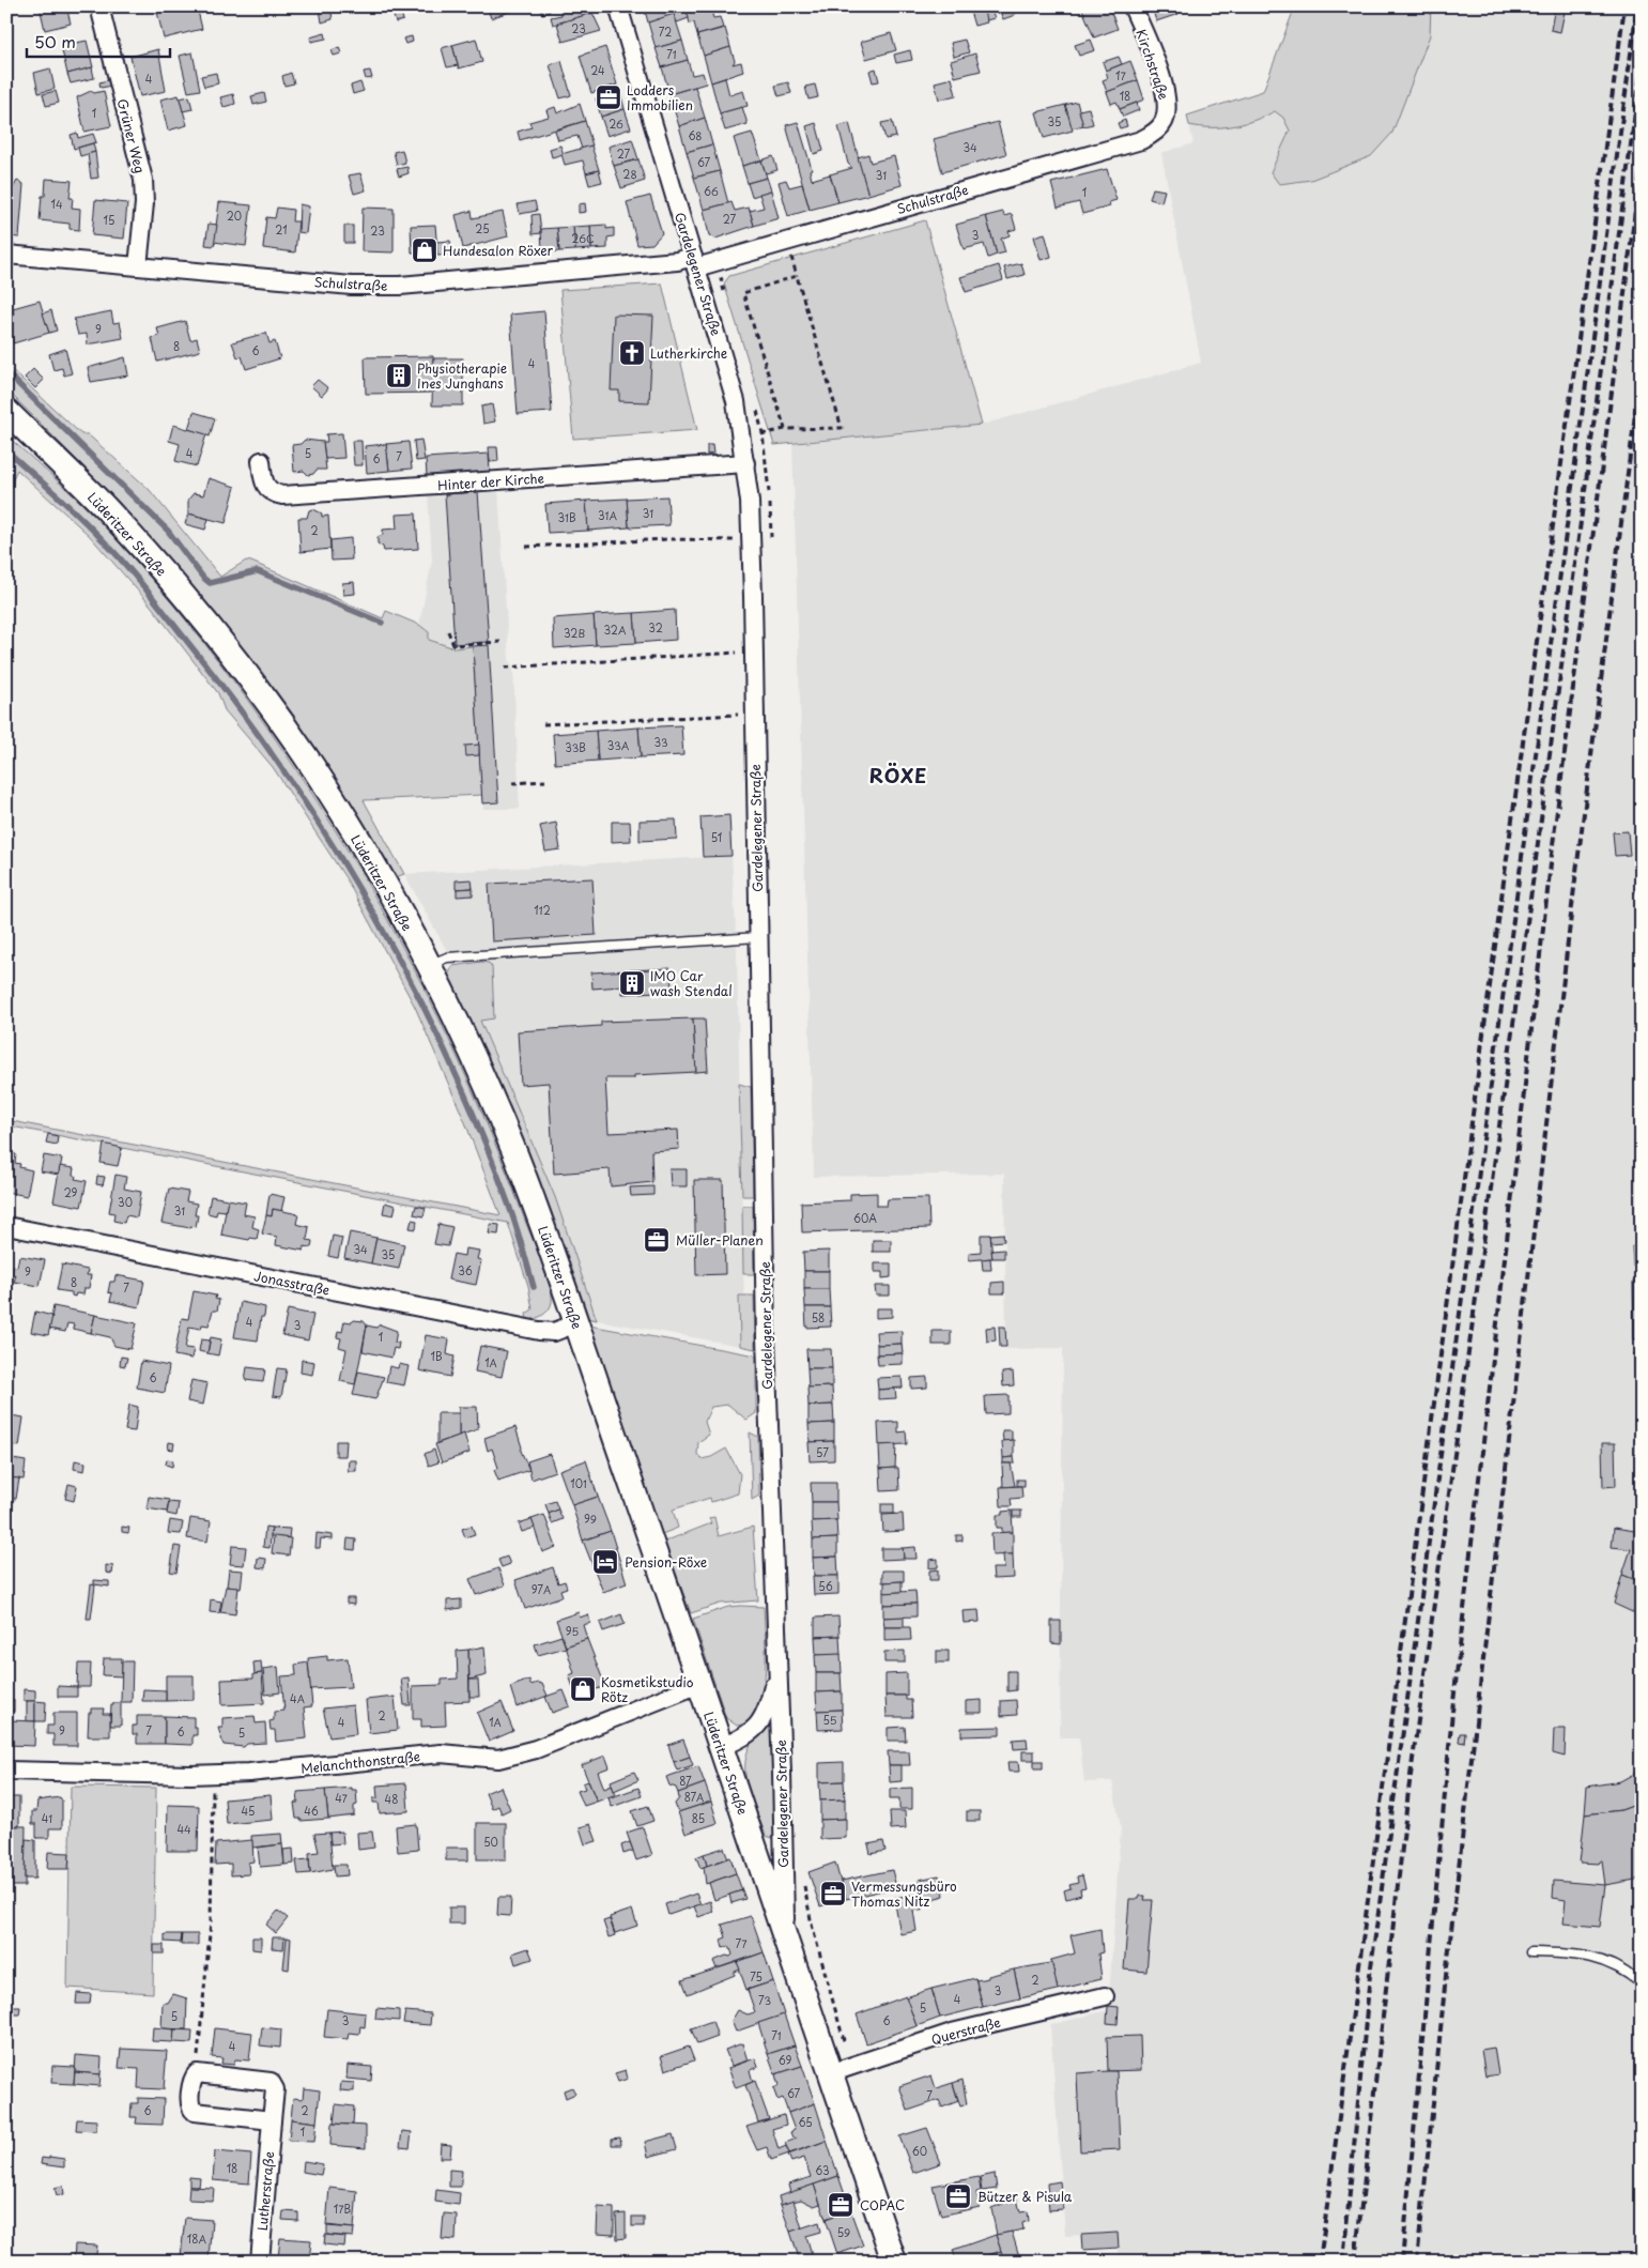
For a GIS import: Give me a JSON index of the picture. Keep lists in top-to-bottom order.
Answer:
{
  "streets": {
    "main road": ["Lüderitzer Straße"],
    "street": [
      "Kirchstraße",
      "Grüner Weg",
      "Schulstraße",
      "Gardelegener Straße",
      "Hinter der Kirche",
      "Jonasstraße",
      "Melanchthonstraße",
      "Querstraße",
      "Lutherstraße"
    ]
  },
  "crossings": [
    ["Kirchstraße", "Schulstraße"],
    ["Grüner Weg", "Schulstraße"],
    ["Schulstraße", "Gardelegener Straße"],
    ["Gardelegener Straße", "Hinter der Kirche"],
    ["Gardelegener Straße", "Lüderitzer Straße"],
    ["Lüderitzer Straße", "Jonasstraße"],
    ["Lüderitzer Straße", "Melanchthonstraße"],
    ["Lüderitzer Straße", "Querstraße"]
  ],
  "districts": ["RÖXE"],
  "places": {
    "office": [
      "Lodders Immobilien",
      "Müller-Planen",
      "Vermessungsbüro Thomas Nitz",
      "Bützer & Pisula",
      "COPAC"
    ],
    "shop": ["Hundesalon Röxer", "Kosmetikstudio Rötz"],
    "church": ["Lutherkirche"],
    "building": ["Physiotherapie Ines Junghans", "IMO Car wash Stendal"],
    "hotel": ["Pension-Röxe"]
  },
  "house_numbers": [
    "23",
    "72",
    "71",
    "24",
    "17",
    "4",
    "18",
    "1",
    "35",
    "26",
    "68",
    "34",
    "27",
    "67",
    "28",
    "31",
    "66",
    "1",
    "14",
    "20",
    "27",
    "15",
    "25",
    "21",
    "23",
    "3",
    "26C",
    "9",
    "8",
    "6",
    "4",
    "4",
    "5",
    "7",
    "6",
    "31",
    "31A",
    "31B",
    "2",
    "32",
    "32A",
    "32B",
    "33",
    "33A",
    "33B",
    "51",
    "112",
    "29",
    "30",
    "31",
    "60A",
    "34",
    "35",
    "36",
    "9",
    "8",
    "7",
    "58",
    "4",
    "3",
    "1",
    "1B",
    "1A",
    "6",
    "57",
    "101",
    "99",
    "56",
    "97A",
    "95",
    "4A",
    "2",
    "55",
    "4",
    "1A",
    "9",
    "7",
    "6",
    "5",
    "87",
    "87A",
    "47",
    "48",
    "45",
    "46",
    "41",
    "85",
    "44",
    "50",
    "77",
    "75",
    "2",
    "3",
    "4",
    "73",
    "5",
    "5",
    "3",
    "6",
    "71",
    "4",
    "69",
    "67",
    "7",
    "6",
    "2",
    "65",
    "1",
    "60",
    "18",
    "63",
    "17B",
    "59",
    "18A"
  ],
  "scale_bar": "50 m"
}
